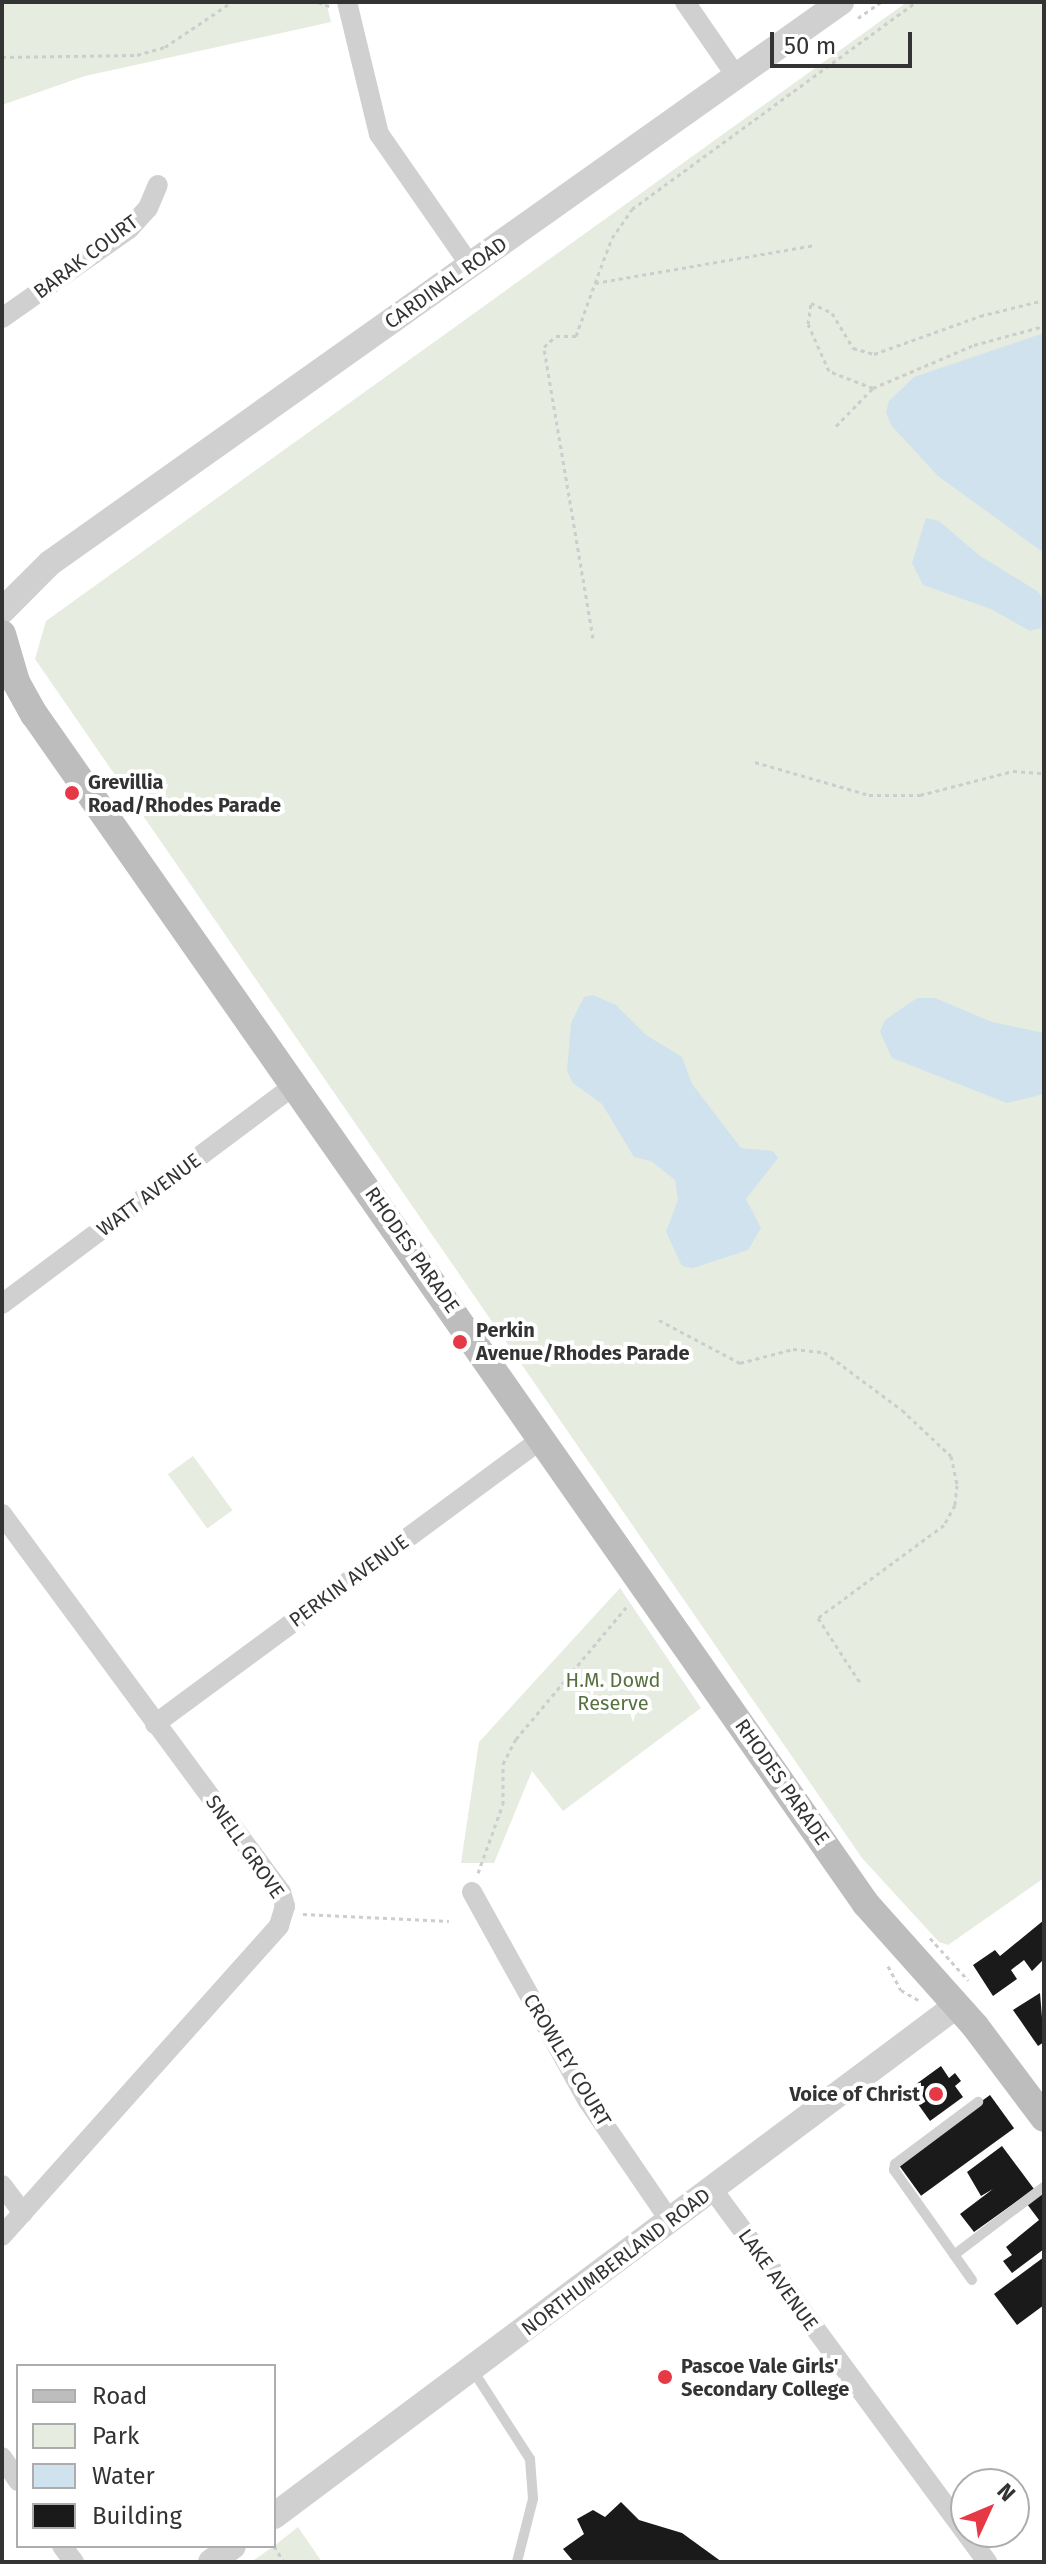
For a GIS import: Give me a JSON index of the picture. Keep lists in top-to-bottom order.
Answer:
{
  "streets": {
    "main road": ["RHODES PARADE"],
    "street": [
      "BARAK COURT",
      "CARDINAL ROAD",
      "WATT AVENUE",
      "PERKIN AVENUE",
      "SNELL GROVE",
      "CROWLEY COURT",
      "NORTHUMBERLAND ROAD",
      "LAKE AVENUE"
    ]
  },
  "crossings": [
    ["WATT AVENUE", "RHODES PARADE"],
    ["RHODES PARADE", "PERKIN AVENUE"],
    ["RHODES PARADE", "NORTHUMBERLAND ROAD"],
    ["PERKIN AVENUE", "SNELL GROVE"],
    ["CROWLEY COURT", "NORTHUMBERLAND ROAD"],
    ["NORTHUMBERLAND ROAD", "LAKE AVENUE"]
  ],
  "parks": ["H.M. Dowd Reserve"],
  "places": [
    "Grevillia Road/Rhodes Parade",
    "Perkin Avenue/Rhodes Parade",
    "Voice of Christ",
    "Pascoe Vale Girls' Secondary College"
  ],
  "legend": [
    "Road",
    "Park",
    "Water",
    "Building"
  ],
  "scale_bar": "50 m",
  "north": "top right"
}
